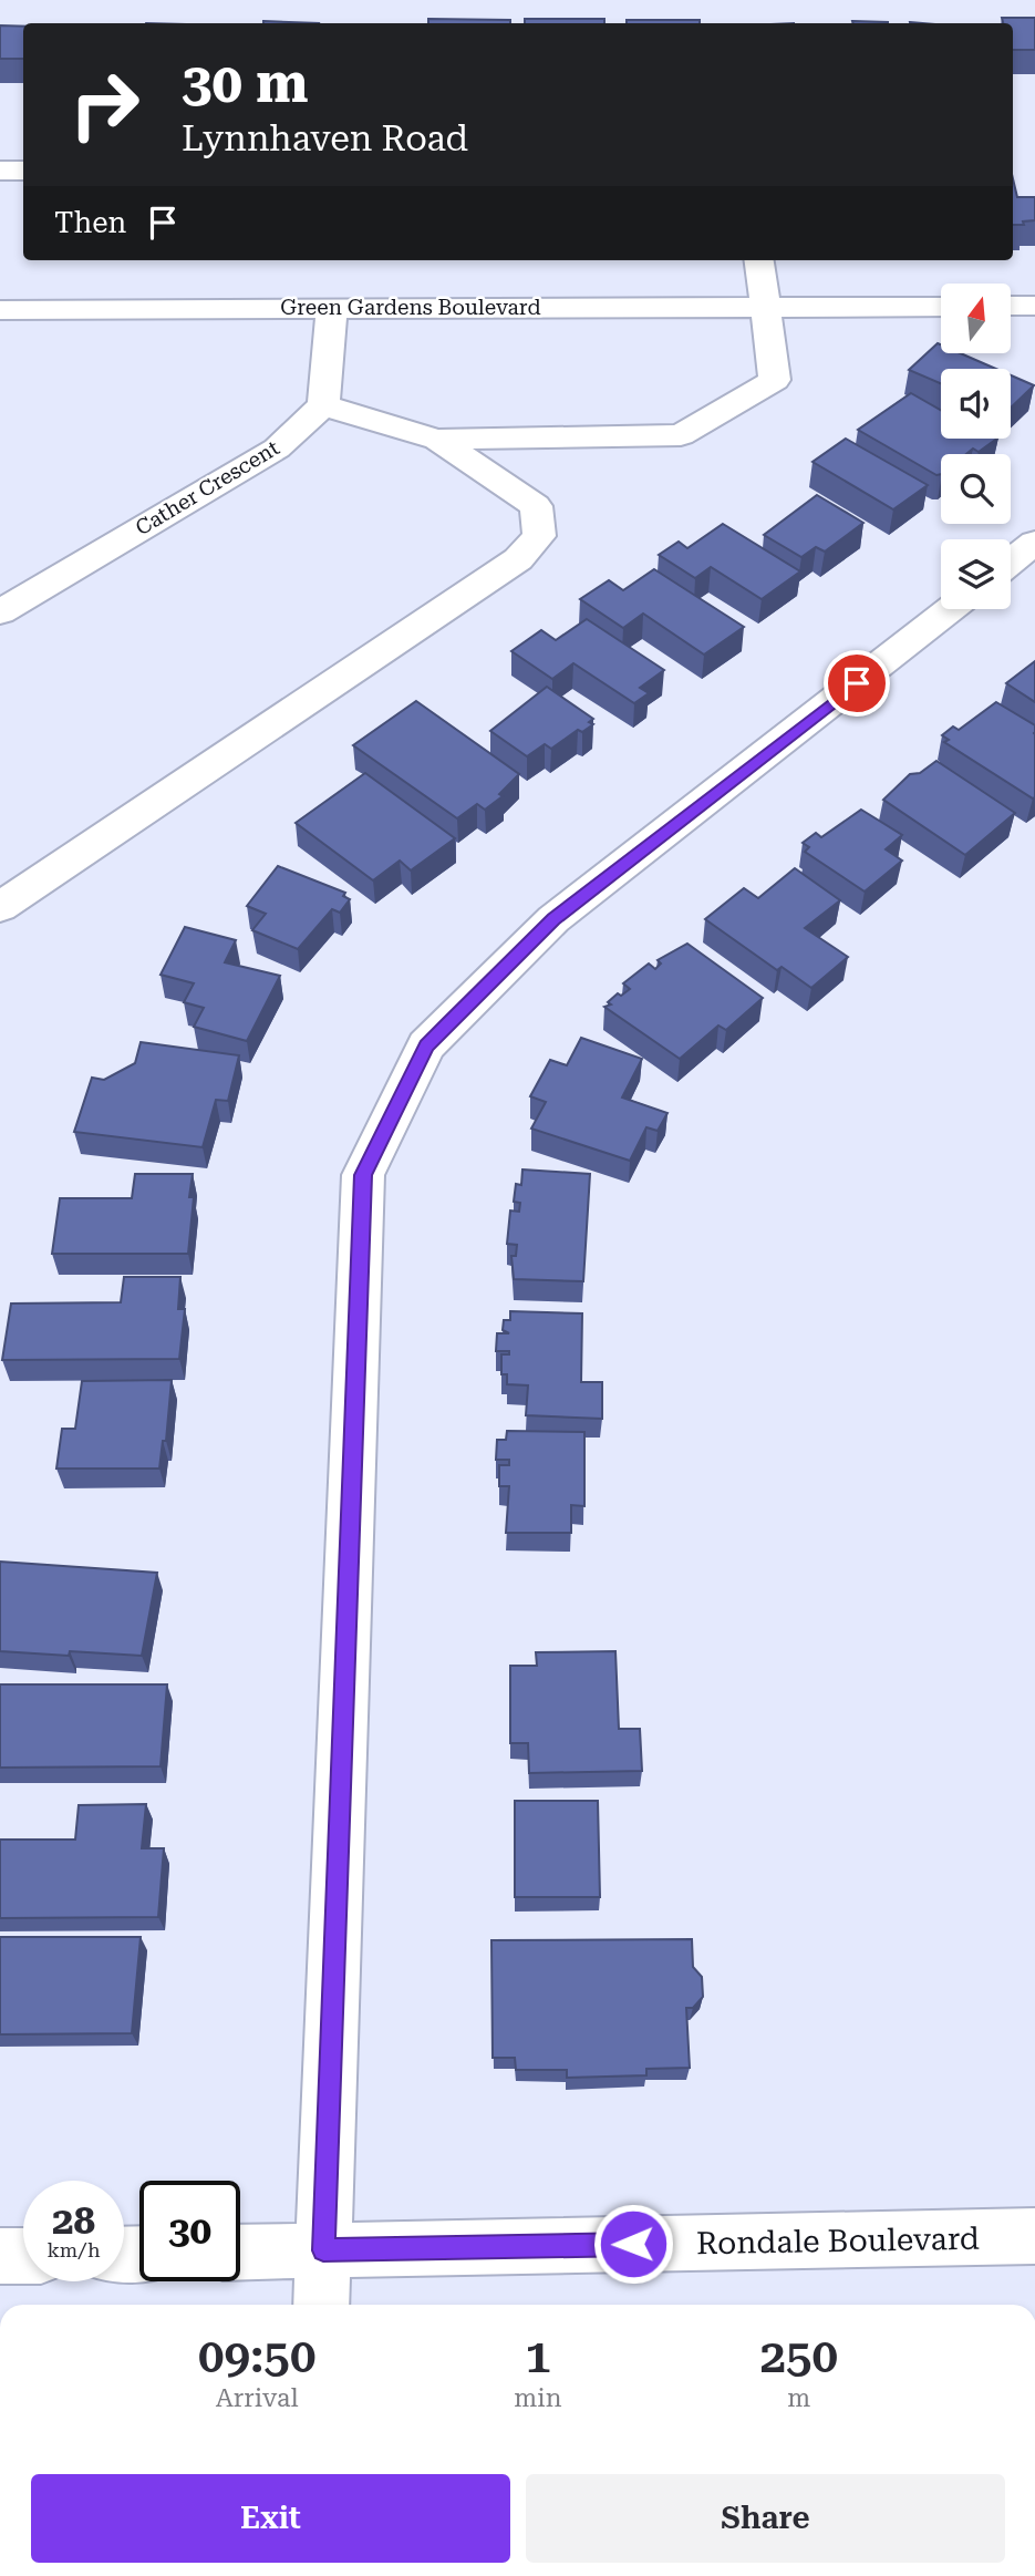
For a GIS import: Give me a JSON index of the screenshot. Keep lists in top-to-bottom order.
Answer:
{
  "streets": {
    "street": ["Green Gardens Boulevard", "Cather Crescent", "Rondale Boulevard"]
  },
  "north": "top",
  "page": {
    "turn": ["30 m", "Lynnhaven Road"],
    "then": "Then",
    "speed": "28 km/h",
    "limit": "30",
    "eta": [
      "09:50",
      "Arrival",
      "1",
      "min",
      "250",
      "m"
    ],
    "buttons": ["Exit", "Share"]
  }
}
